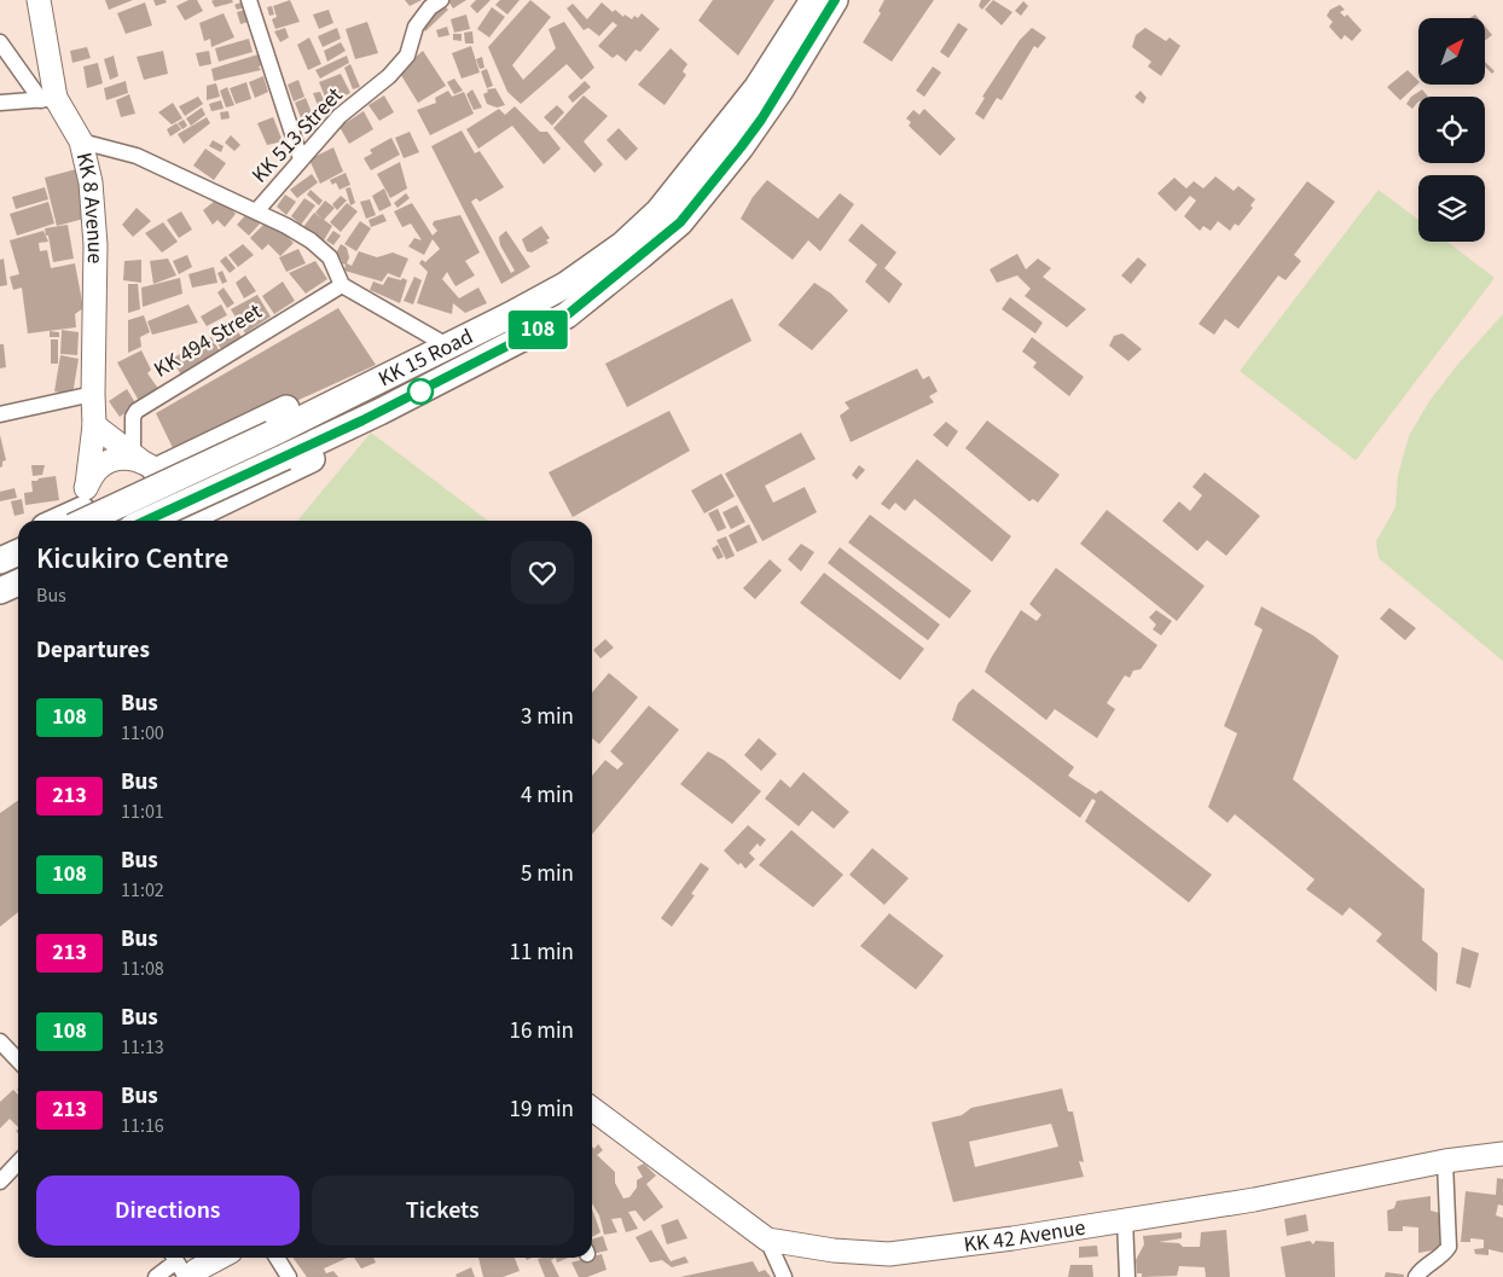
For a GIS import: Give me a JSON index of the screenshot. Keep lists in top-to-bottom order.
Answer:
{
  "streets": {
    "highway": ["KK 15 Road"],
    "main road": ["KK 8 Avenue", "KK 42 Avenue"],
    "street": ["KK 513 Street", "KK 494 Street"]
  },
  "crossings": [
    ["KK 513 Street", "KK 8 Avenue"],
    ["KK 8 Avenue", "KK 15 Road"]
  ],
  "lines": ["bus line 108"],
  "north": "top right",
  "page": {
    "on_map": "108",
    "heading": [
      ["Kicukiro Centre", "Bus"],
      "Departures"
    ],
    "list": [
      {
        "mark": "108",
        "name": "Bus",
        "note": "11:00",
        "value": "3 min"
      },
      {
        "mark": "213",
        "name": "Bus",
        "note": "11:01",
        "value": "4 min"
      },
      {
        "mark": "108",
        "name": "Bus",
        "note": "11:02",
        "value": "5 min"
      },
      {
        "mark": "213",
        "name": "Bus",
        "note": "11:08",
        "value": "11 min"
      },
      {
        "mark": "108",
        "name": "Bus",
        "note": "11:13",
        "value": "16 min"
      },
      {
        "mark": "213",
        "name": "Bus",
        "note": "11:16",
        "value": "19 min"
      }
    ],
    "buttons": ["Directions", "Tickets"]
  }
}
